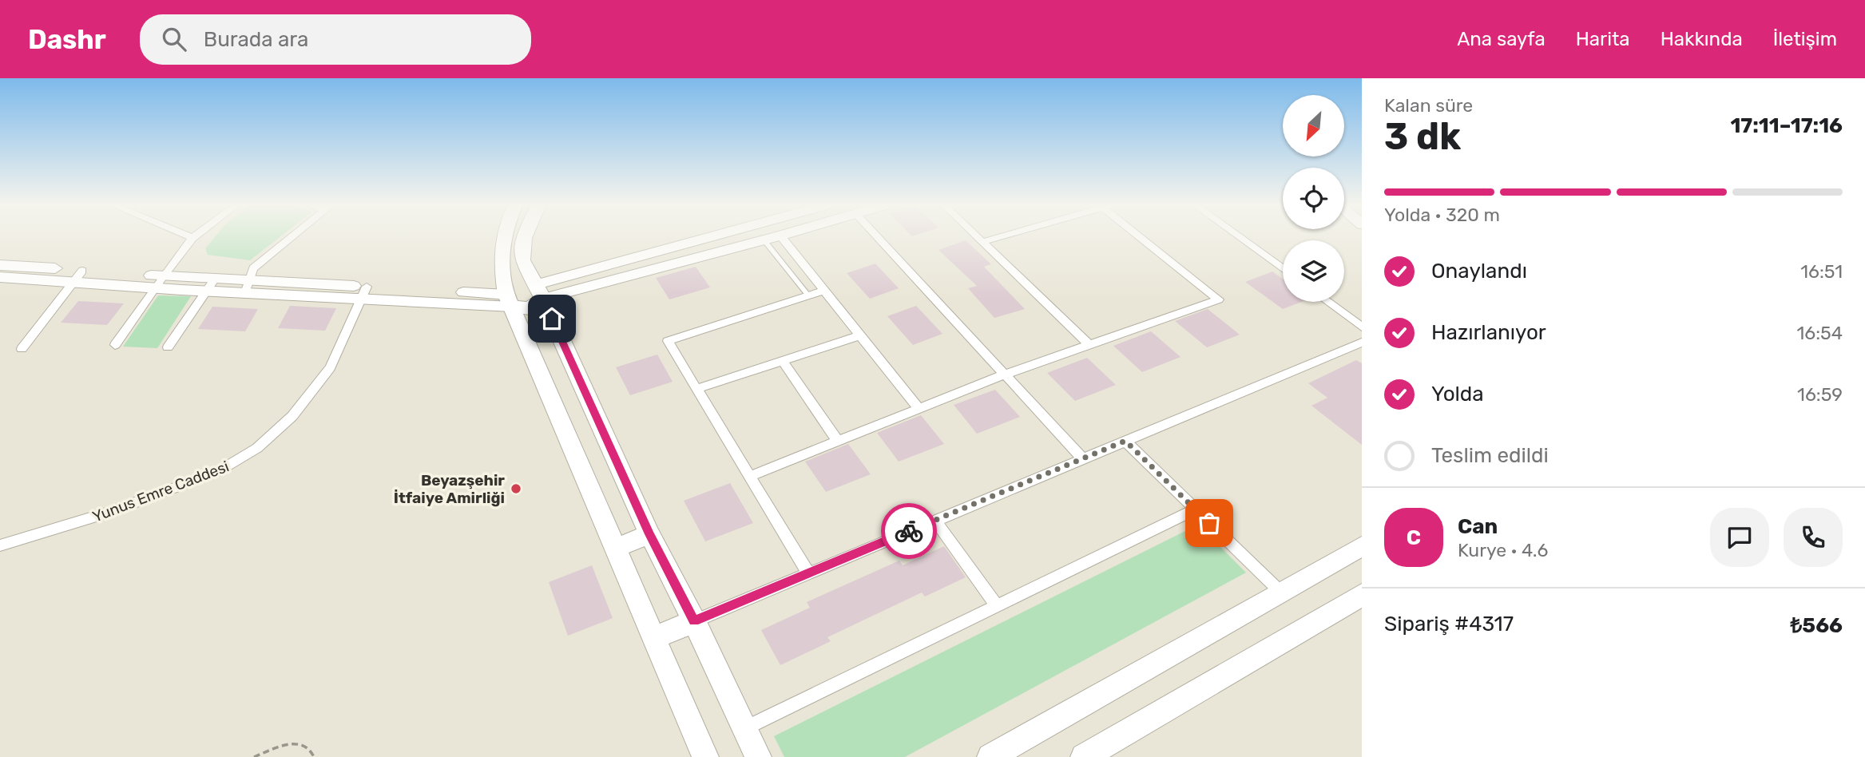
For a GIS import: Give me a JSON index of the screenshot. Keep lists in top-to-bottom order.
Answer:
{
  "streets": {
    "street": ["Yunus Emre Caddesi"]
  },
  "places": ["Beyazşehir İtfaiye Amirliği"],
  "north": "bottom left",
  "page": {
    "header": "Dashr",
    "search": "Burada ara",
    "nav": [
      "Ana sayfa",
      "Harita",
      "Hakkında",
      "İletişim"
    ],
    "heading": ["3 dk", "Kalan süre", "17:11–17:16"],
    "panel": [
      "Can",
      "Kurye · 4.6",
      "Sipariş #4317",
      "₺566"
    ],
    "bar": "Yolda · 320 m",
    "list": [
      ["Onaylandı", "16:51"],
      ["Hazırlanıyor", "16:54"],
      ["Yolda", "16:59"],
      "Teslim edildi"
    ],
    "round": "C"
  }
}
